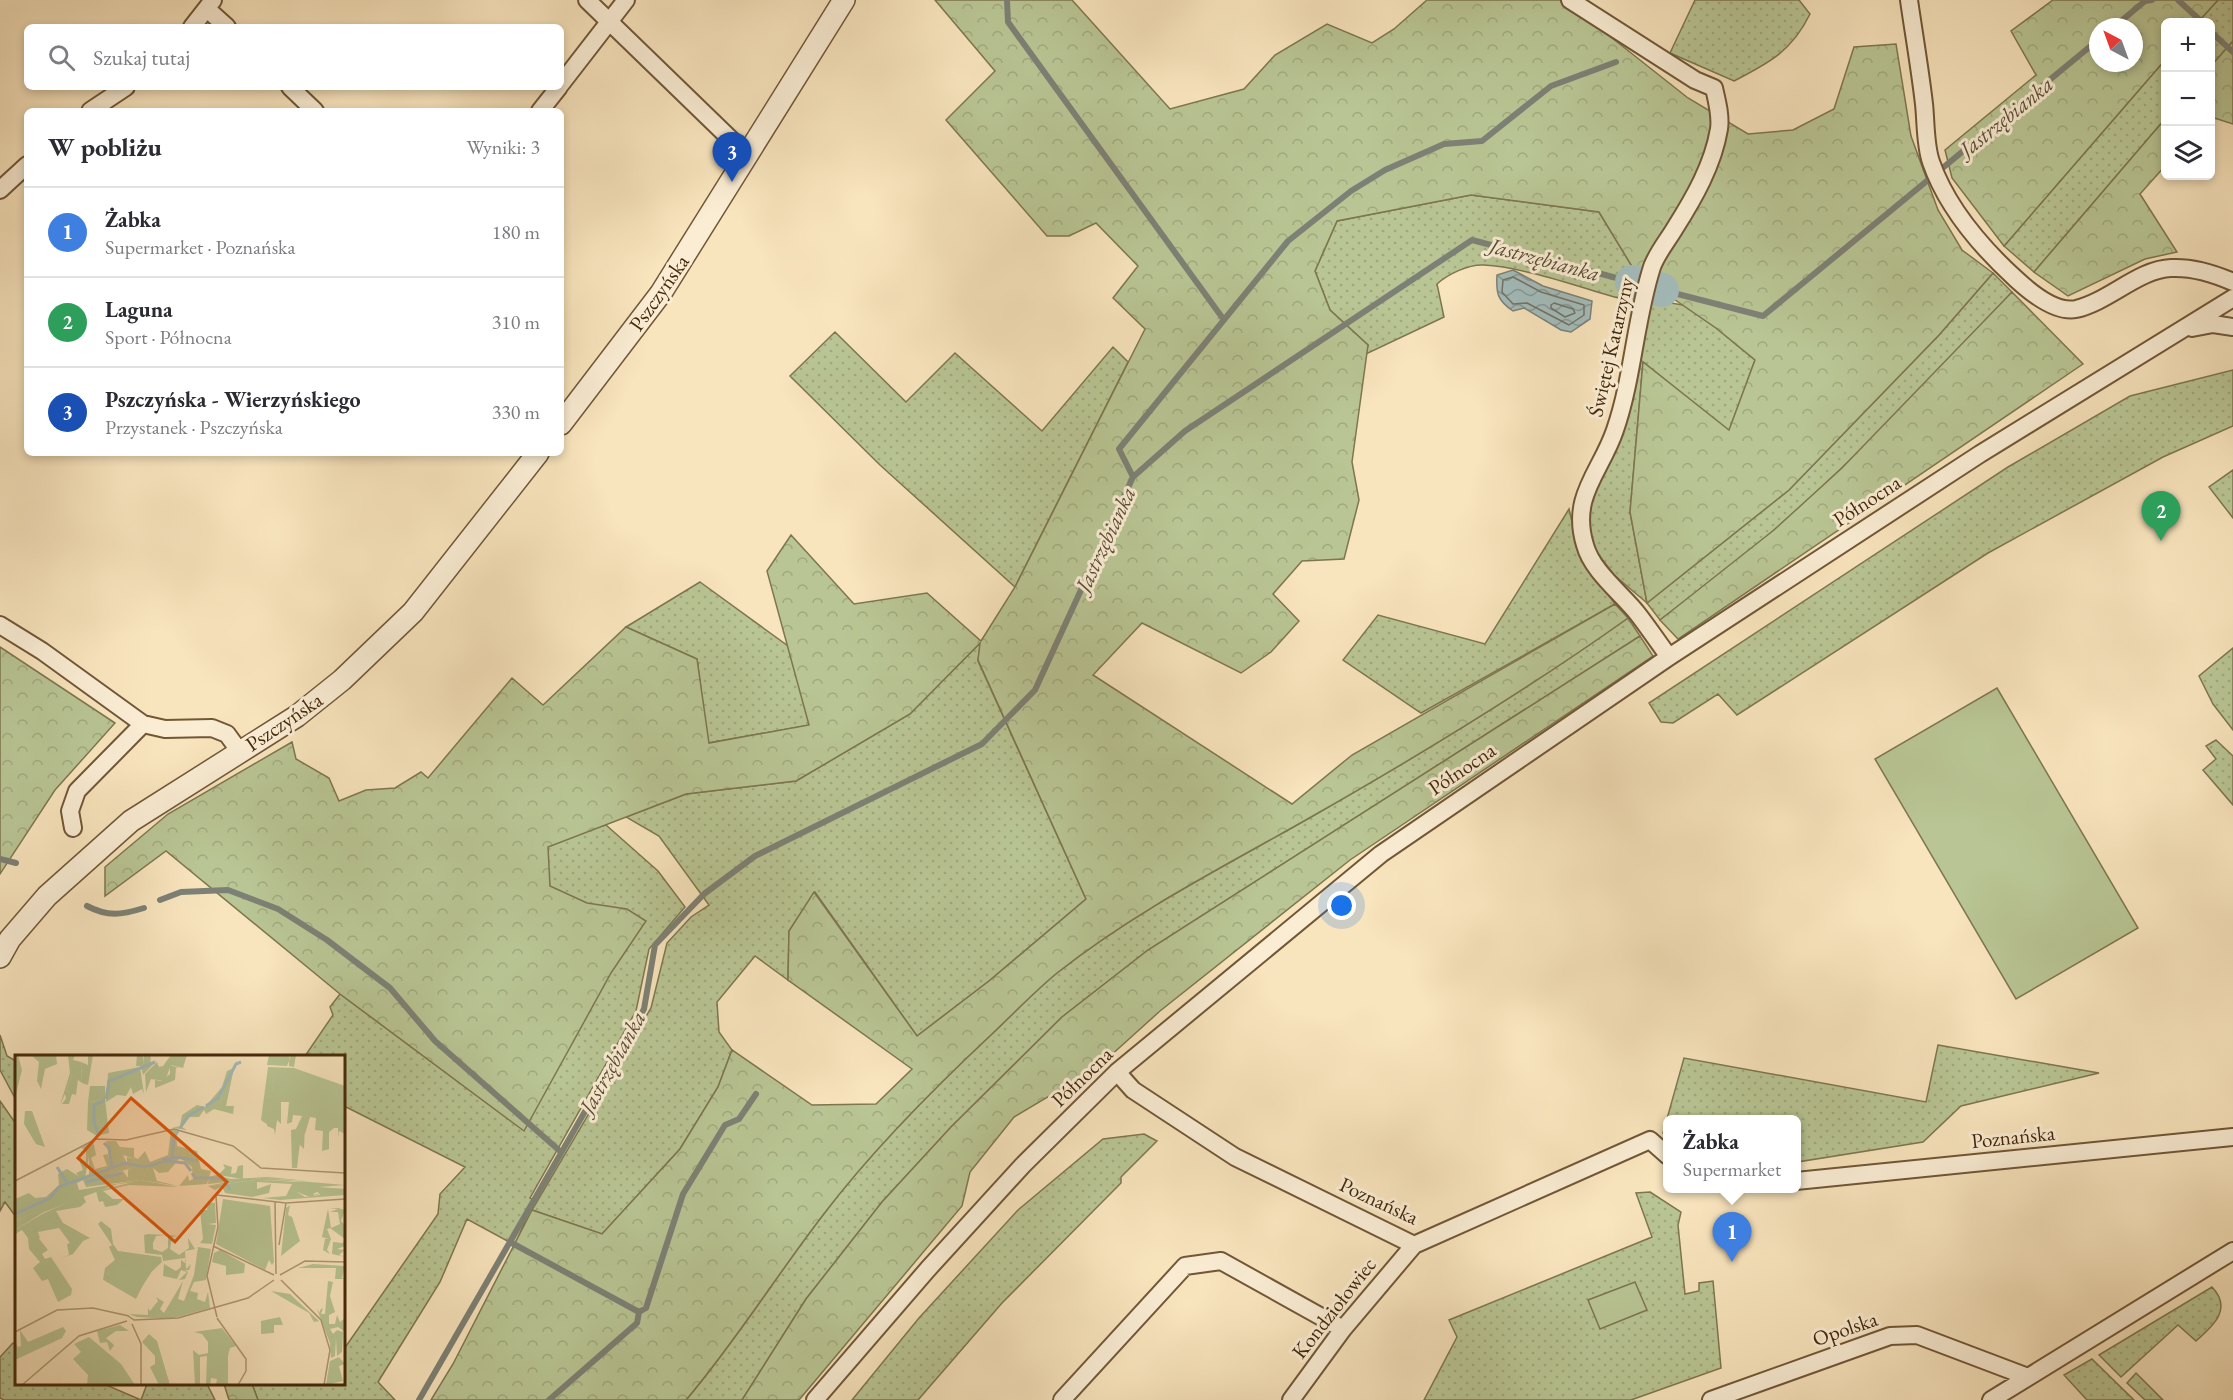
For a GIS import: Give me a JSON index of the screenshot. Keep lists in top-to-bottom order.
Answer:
{
  "streets": {
    "street": [
      "Pszczyńska",
      "Świętej Katarzyny",
      "Północna",
      "Poznańska",
      "Kondziołowiec",
      "Opolska"
    ]
  },
  "crossings": [
    ["Świętej Katarzyny", "Północna"],
    ["Północna", "Poznańska"],
    ["Poznańska", "Kondziołowiec"]
  ],
  "water": ["Jastrzębianka"],
  "north": "top left",
  "page": {
    "map_buttons": ["+", "−"],
    "search": "Szukaj tutaj",
    "heading": ["W pobliżu", "Wyniki: 3"],
    "pins": ["3", "2", "1"],
    "list": [
      {
        "mark": "1",
        "name": "Żabka",
        "note": "Supermarket · Poznańska",
        "value": "180 m"
      },
      {
        "mark": "2",
        "name": "Laguna",
        "note": "Sport · Północna",
        "value": "310 m"
      },
      {
        "mark": "3",
        "name": "Pszczyńska - Wierzyńskiego",
        "note": "Przystanek · Pszczyńska",
        "value": "330 m"
      }
    ],
    "popup": ["Żabka", "Supermarket"]
  }
}
